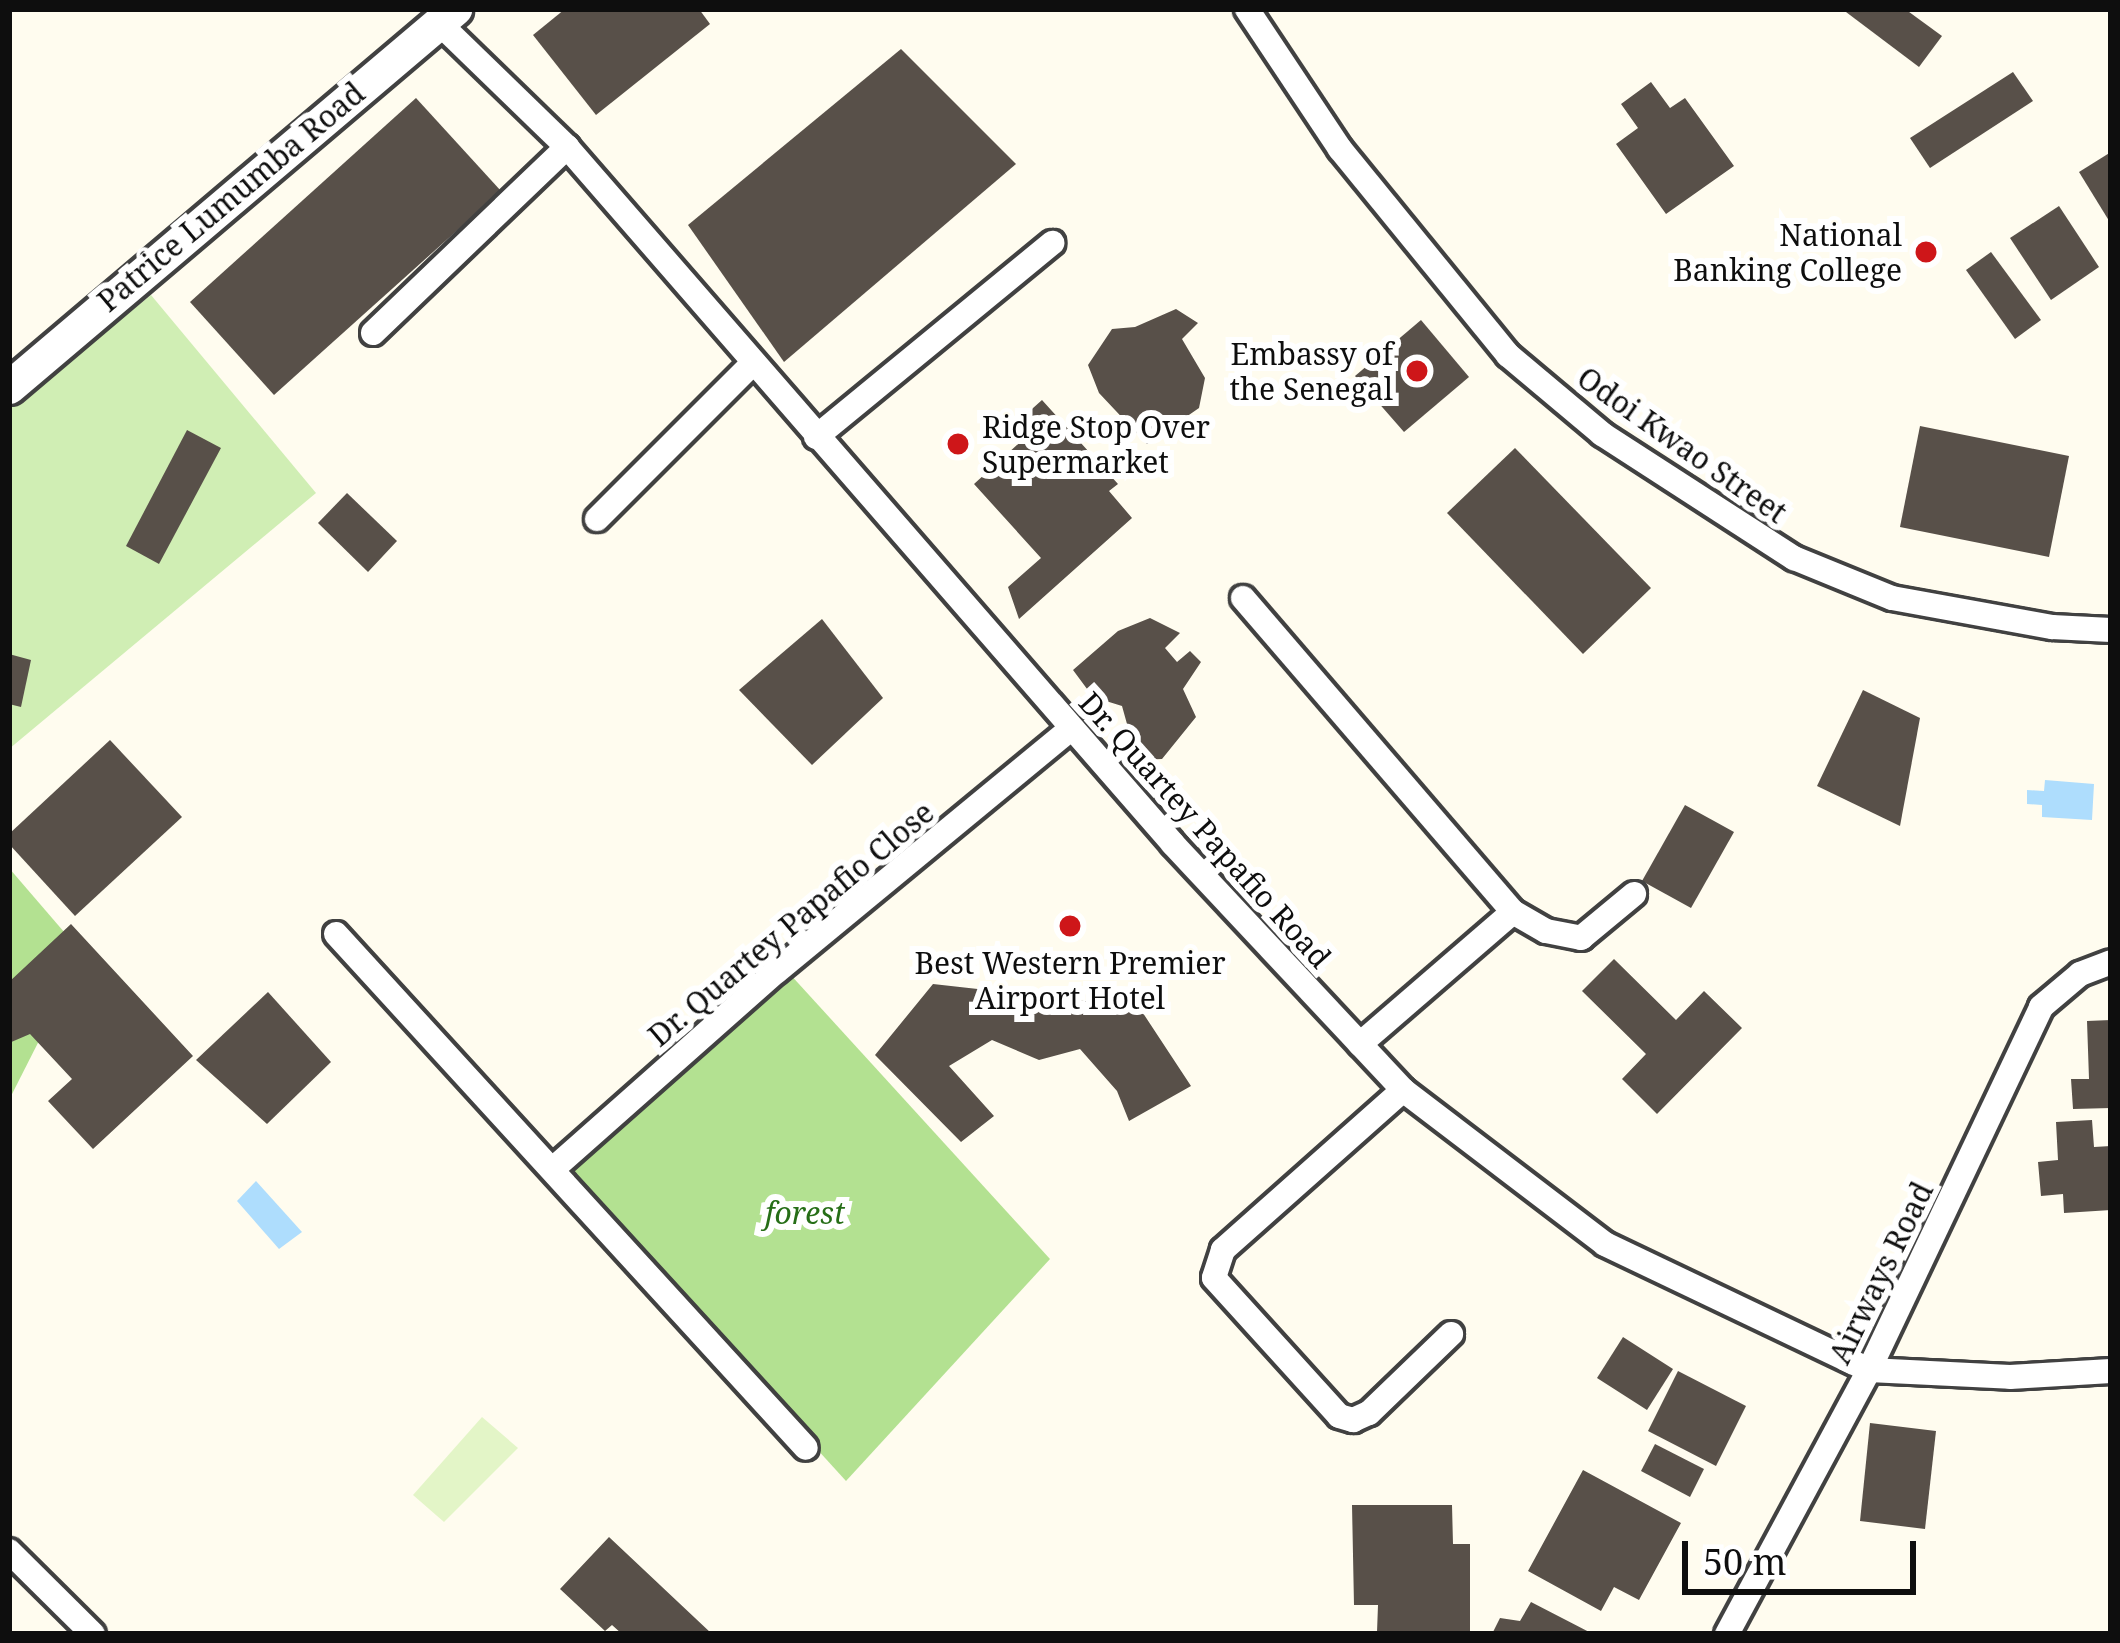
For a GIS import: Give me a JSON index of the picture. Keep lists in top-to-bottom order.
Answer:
{
  "streets": {
    "street": [
      "Patrice Lumumba Road",
      "Odoi Kwao Street",
      "Dr. Quartey Papafio Road",
      "Dr. Quartey Papafio Close",
      "Airways Road"
    ]
  },
  "crossings": [
    ["Patrice Lumumba Road", "Dr. Quartey Papafio Road"],
    ["Dr. Quartey Papafio Road", "Dr. Quartey Papafio Close"],
    ["Dr. Quartey Papafio Road", "Airways Road"]
  ],
  "parks": ["forest"],
  "places": [
    "National Banking College",
    "Embassy of the Senegal",
    "Ridge Stop Over Supermarket",
    "Best Western Premier Airport Hotel"
  ],
  "scale_bar": "50 m"
}
